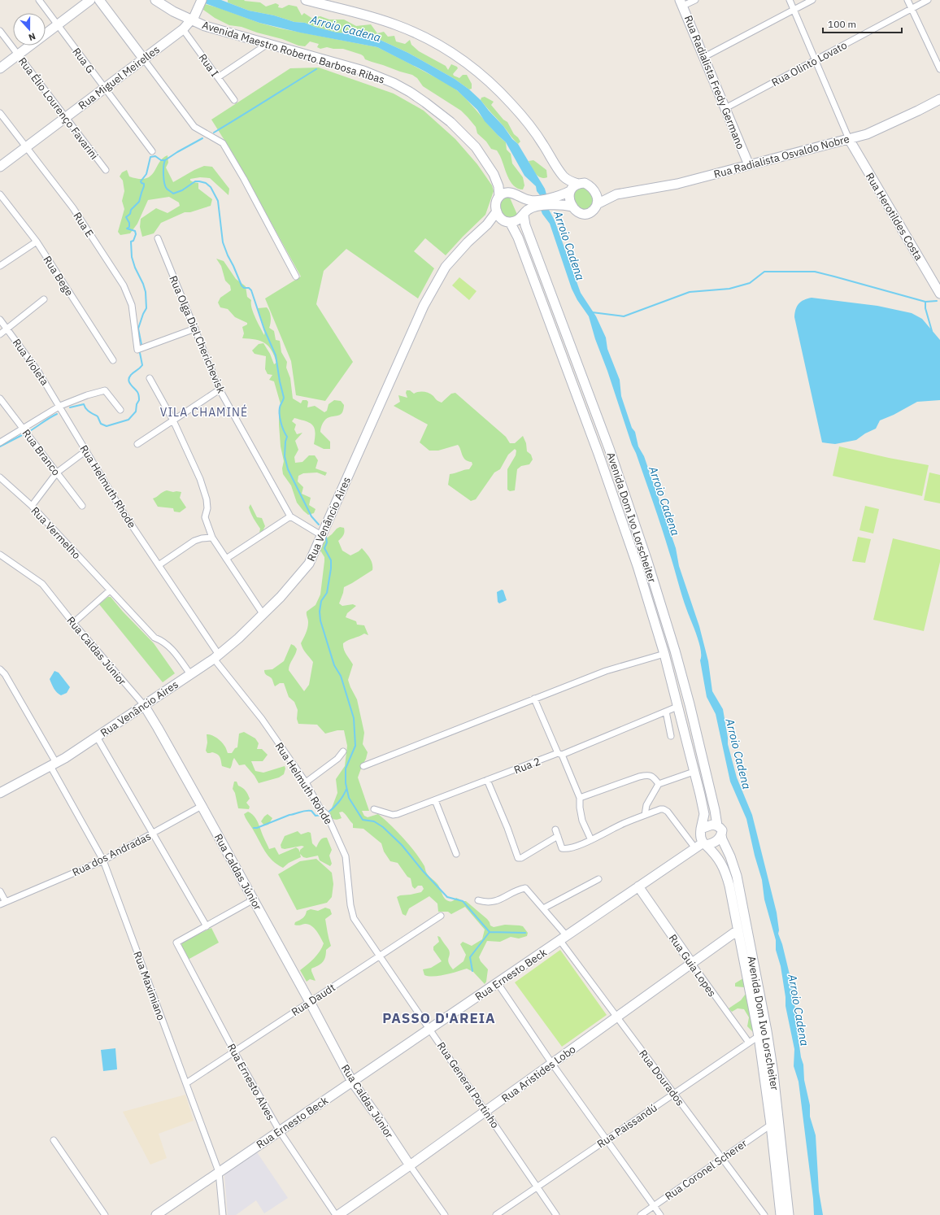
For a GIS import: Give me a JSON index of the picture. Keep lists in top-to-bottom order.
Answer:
{
  "streets": {
    "street": [
      "Avenida Maestro Roberto Barbosa Ribas",
      "Rua G",
      "Rua Olinto Lovato",
      "Rua I",
      "Rua Miguel Meirelles",
      "Rua Radialista Fredy Germano",
      "Rua Élio Lourenço Favarini",
      "Rua Radialista Osvaldo Nobre",
      "Rua Herotildes Costa",
      "Rua E",
      "Rua Bege",
      "Rua Olga Diel Cherichevisk",
      "Rua Violeta",
      "Rua Branco",
      "Rua Helmuth Rhode",
      "Avenida Dom Ivo Lorscheiter",
      "Rua Venâncio Aires",
      "Rua Vermelho",
      "Rua Caldas Júnior",
      "Rua 2",
      "Rua Helmuth Rohde",
      "Rua dos Andradas",
      "Rua Guia Lopes",
      "Rua Ernesto Beck",
      "Rua Maximiano",
      "Rua Daudt",
      "Rua Aristides Lobo",
      "Rua Dourados",
      "Rua Ernesto Alves",
      "Rua General Portinho",
      "Rua Paissandú",
      "Rua Coronel Scherer"
    ]
  },
  "crossings": [
    ["Avenida Maestro Roberto Barbosa Ribas", "Rua Miguel Meirelles"],
    ["Avenida Maestro Roberto Barbosa Ribas", "Avenida Dom Ivo Lorscheiter"],
    ["Avenida Maestro Roberto Barbosa Ribas", "Rua Venâncio Aires"],
    ["Rua G", "Rua Miguel Meirelles"],
    ["Rua Olinto Lovato", "Rua Radialista Fredy Germano"],
    ["Rua I", "Rua Miguel Meirelles"],
    ["Rua Miguel Meirelles", "Rua Élio Lourenço Favarini"],
    ["Rua Miguel Meirelles", "Rua E"],
    ["Rua Radialista Fredy Germano", "Rua Radialista Osvaldo Nobre"],
    ["Rua Radialista Osvaldo Nobre", "Rua Herotildes Costa"],
    ["Rua E", "Rua Olga Diel Cherichevisk"],
    ["Rua Olga Diel Cherichevisk", "Rua Venâncio Aires"],
    ["Rua Violeta", "Rua Helmuth Rhode"],
    ["Rua Helmuth Rhode", "Rua Helmuth Rohde"],
    ["Avenida Dom Ivo Lorscheiter", "Rua Venâncio Aires"],
    ["Avenida Dom Ivo Lorscheiter", "Rua 2"],
    ["Avenida Dom Ivo Lorscheiter", "Rua Ernesto Beck"],
    ["Avenida Dom Ivo Lorscheiter", "Rua Aristides Lobo"],
    ["Avenida Dom Ivo Lorscheiter", "Rua Paissandú"],
    ["Avenida Dom Ivo Lorscheiter", "Rua Coronel Scherer"],
    ["Rua Venâncio Aires", "Rua Vermelho"],
    ["Rua Venâncio Aires", "Rua Caldas Júnior"],
    ["Rua Venâncio Aires", "Rua Helmuth Rohde"],
    ["Rua Venâncio Aires", "Rua Maximiano"],
    ["Rua Caldas Júnior", "Rua dos Andradas"],
    ["Rua Caldas Júnior", "Rua Ernesto Beck"],
    ["Rua Caldas Júnior", "Rua Daudt"],
    ["Rua Caldas Júnior", "Rua Aristides Lobo"],
    ["Rua Helmuth Rohde", "Rua Daudt"],
    ["Rua Helmuth Rohde", "Rua General Portinho"],
    ["Rua dos Andradas", "Rua Maximiano"],
    ["Rua Guia Lopes", "Rua Ernesto Beck"],
    ["Rua Guia Lopes", "Rua Aristides Lobo"],
    ["Rua Guia Lopes", "Rua Paissandú"],
    ["Rua Ernesto Beck", "Rua Maximiano"],
    ["Rua Ernesto Beck", "Rua Dourados"],
    ["Rua Ernesto Beck", "Rua Ernesto Alves"],
    ["Rua Ernesto Beck", "Rua General Portinho"],
    ["Rua Maximiano", "Rua Daudt"],
    ["Rua Daudt", "Rua Ernesto Alves"],
    ["Rua Daudt", "Rua General Portinho"],
    ["Rua Aristides Lobo", "Rua Dourados"],
    ["Rua Aristides Lobo", "Rua Ernesto Alves"],
    ["Rua Aristides Lobo", "Rua General Portinho"],
    ["Rua Dourados", "Rua Paissandú"],
    ["Rua Dourados", "Rua Coronel Scherer"],
    ["Rua General Portinho", "Rua Paissandú"]
  ],
  "districts": ["VILA CHAMINÉ", "PASSO D'AREIA"],
  "water": ["Arroio Cadena"],
  "scale_bar": "100 m",
  "north": "bottom"
}
